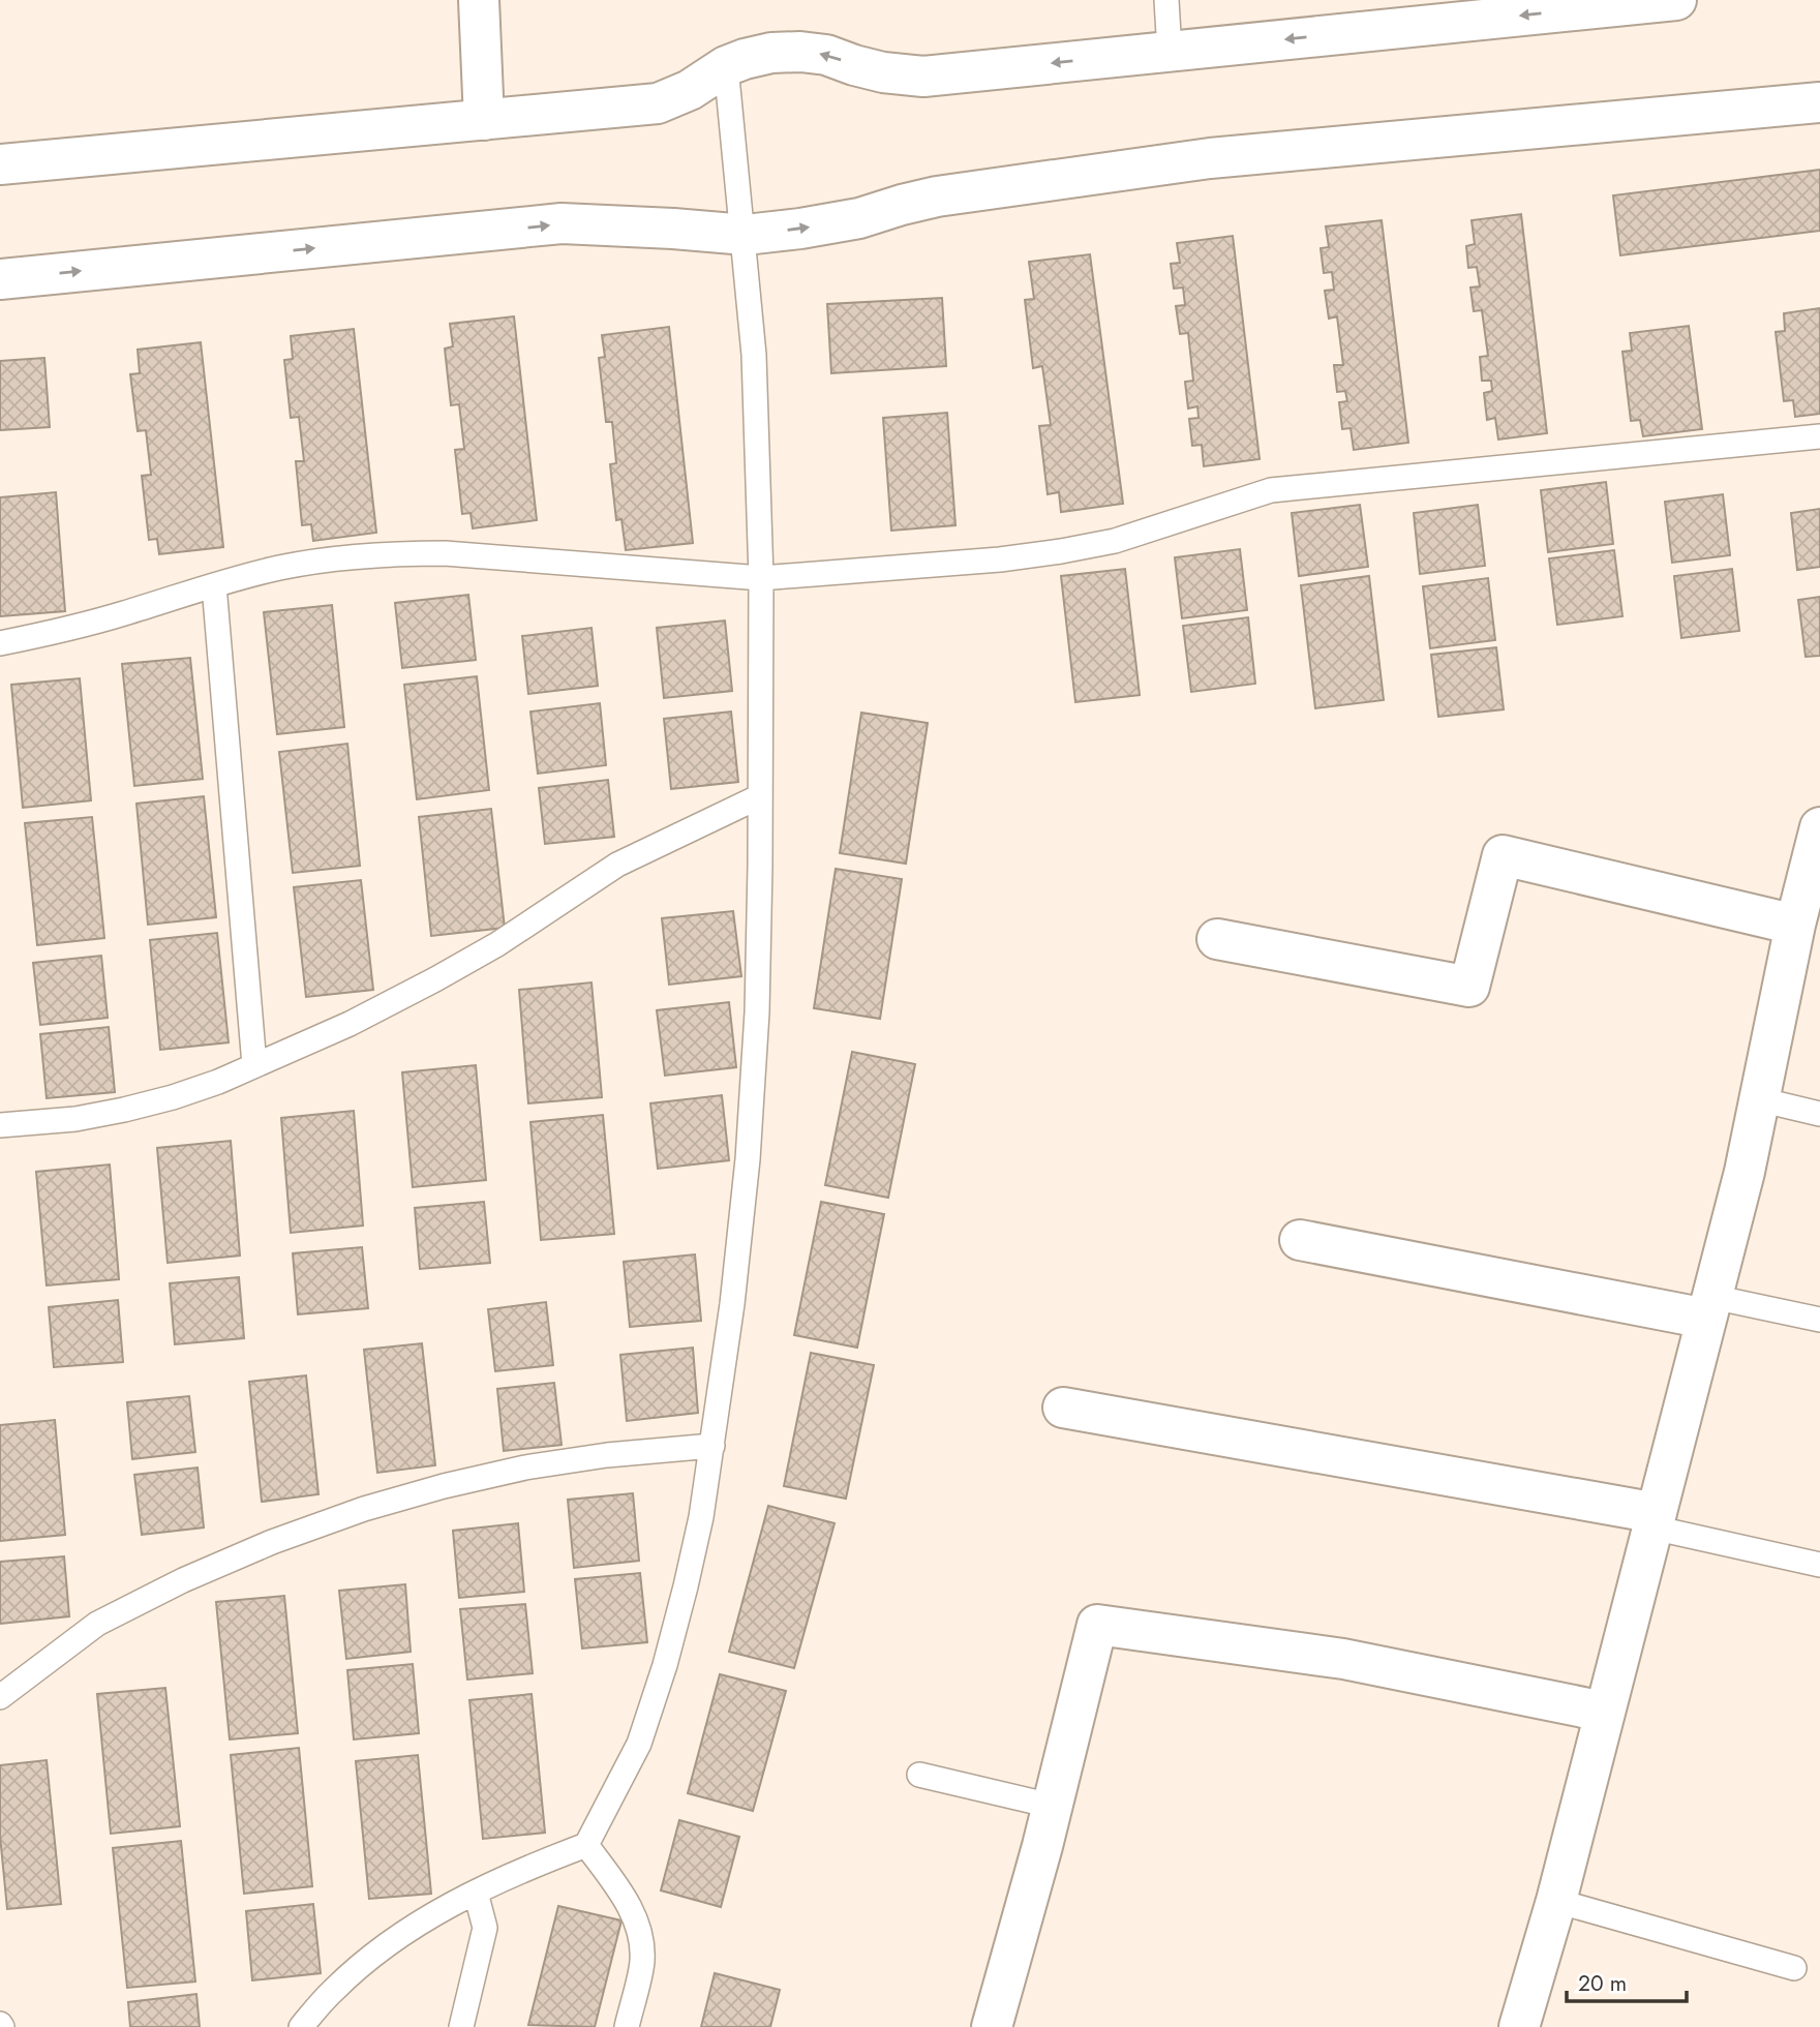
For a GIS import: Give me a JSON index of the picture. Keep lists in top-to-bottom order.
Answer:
{
  "scale_bar": "20 m"
}
